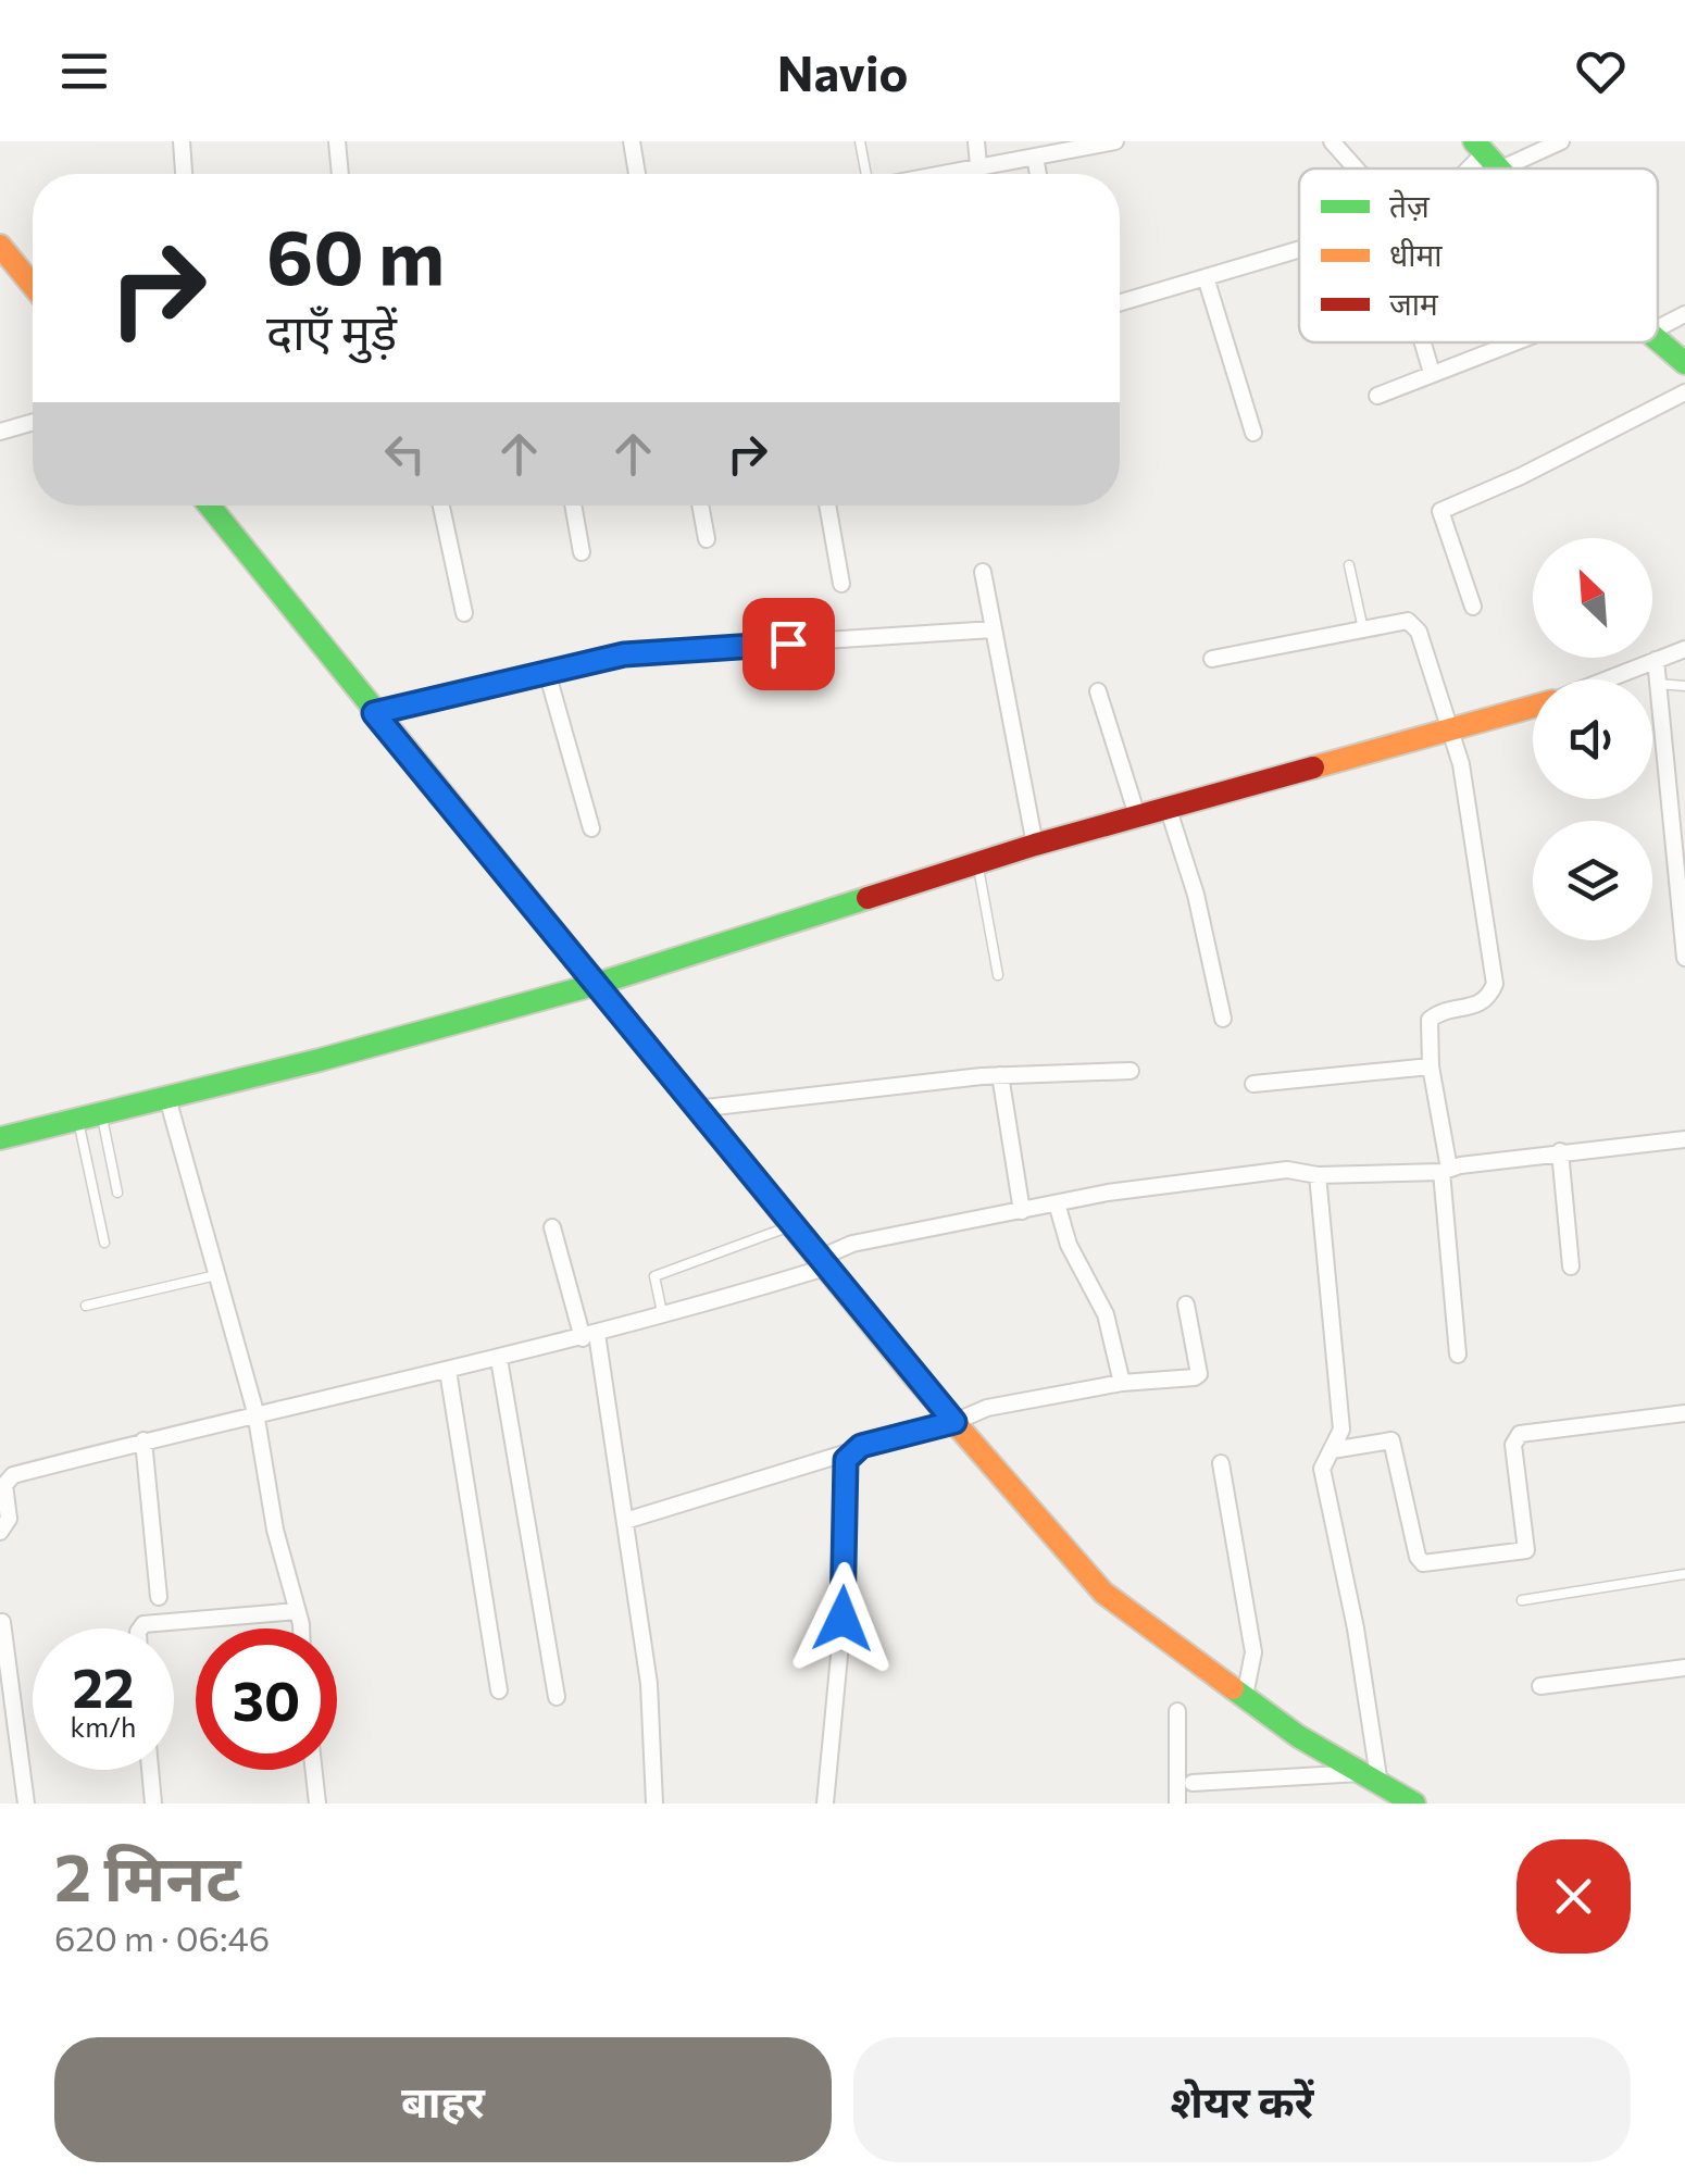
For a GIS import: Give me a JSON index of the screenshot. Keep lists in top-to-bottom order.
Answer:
{
  "legend": ["तेज़", "धीमा", "जाम"],
  "north": "top left",
  "page": {
    "header": "Navio",
    "turn": ["60 m", "दाएँ मुड़ें"],
    "speed": "22 km/h",
    "limit": "30",
    "heading": ["2 मिनट", "620 m · 06:46"],
    "buttons": ["बाहर", "शेयर करें"]
  }
}
